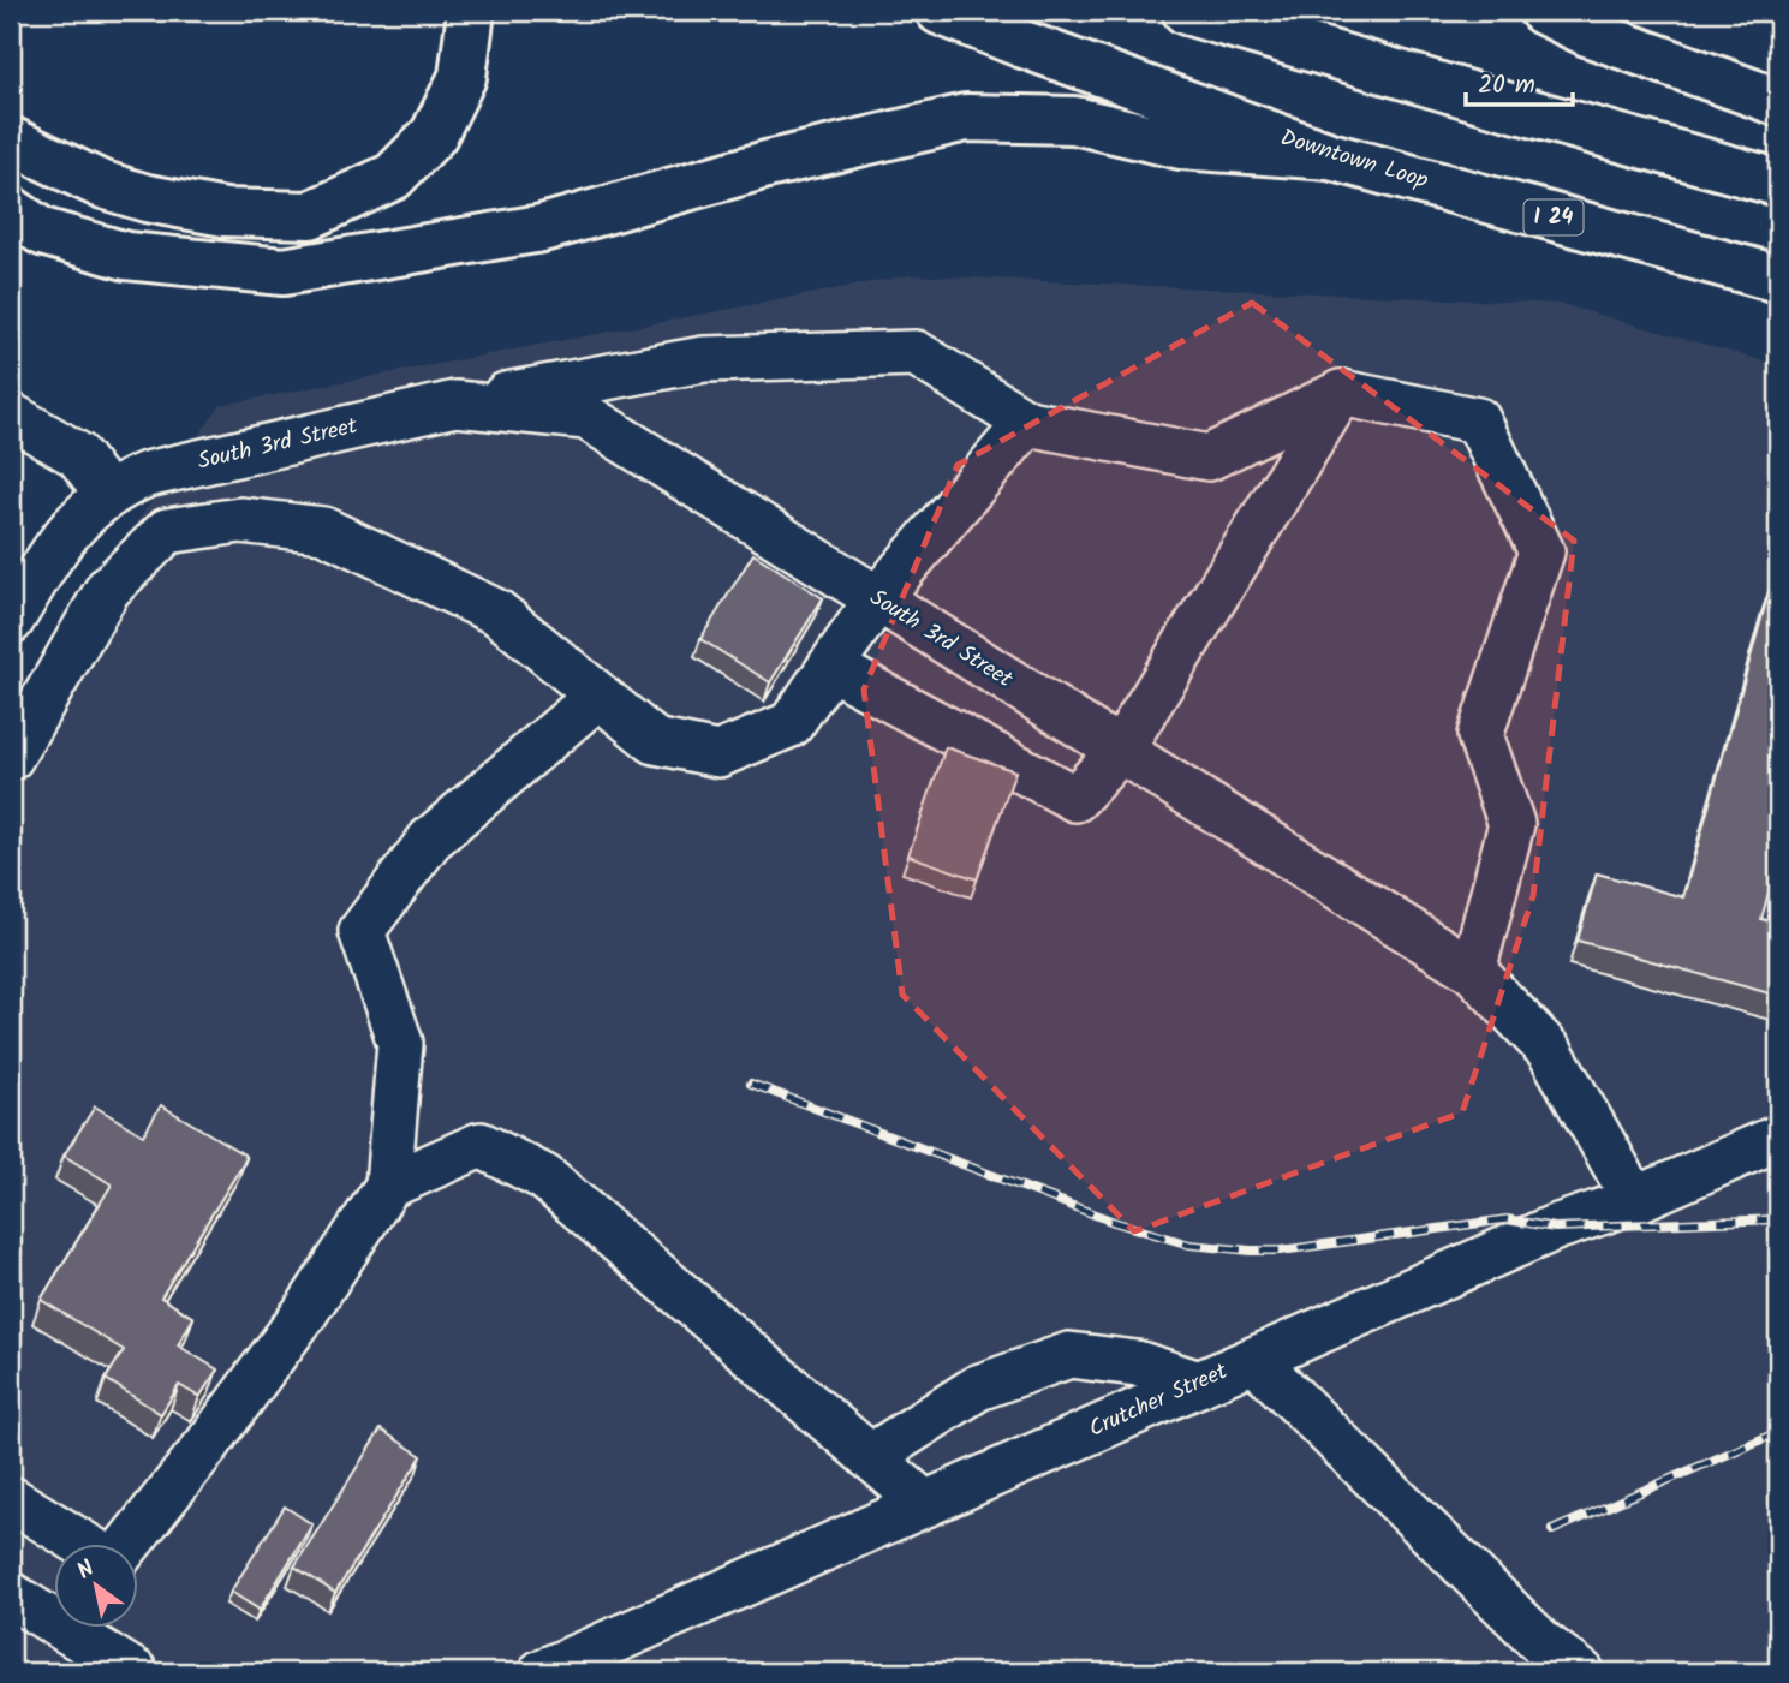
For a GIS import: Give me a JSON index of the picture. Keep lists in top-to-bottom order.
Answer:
{
  "streets": {
    "highway": ["Downtown Loop", "I 24"],
    "street": ["South 3rd Street", "Crutcher Street"]
  },
  "crossings": [
    ["South 3rd Street", "Crutcher Street"]
  ],
  "scale_bar": "20 m",
  "north": "top left"
}
